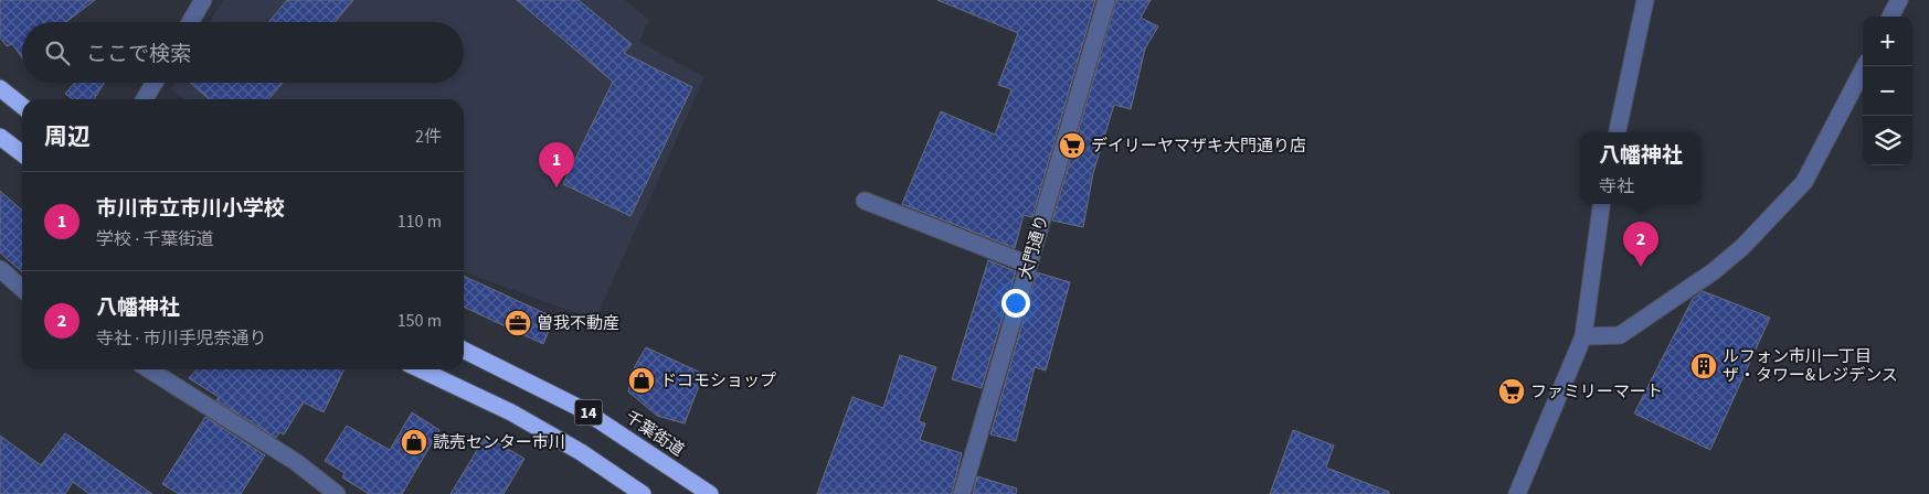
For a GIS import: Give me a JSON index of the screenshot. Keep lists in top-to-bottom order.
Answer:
{
  "streets": {
    "highway": ["14", "千葉街道"],
    "street": ["大門通り"]
  },
  "places": {
    "supermarket": ["デイリーヤマザキ大門通り店", "ファミリーマート"],
    "office": ["曽我不動産"],
    "building": ["ルフォン市川一丁目 ザ・タワー&レジデンス"],
    "shop": ["ドコモショップ", "読売センター市川"]
  },
  "page": {
    "map_buttons": ["+", "−"],
    "search": "ここで検索",
    "heading": ["周辺", "2件"],
    "popup": ["八幡神社", "寺社"],
    "pins": ["1", "2"],
    "list": [
      {
        "mark": "1",
        "name": "市川市立市川小学校",
        "note": "学校 · 千葉街道",
        "value": "110 m"
      },
      {
        "mark": "2",
        "name": "八幡神社",
        "note": "寺社 · 市川手児奈通り",
        "value": "150 m"
      }
    ]
  }
}
